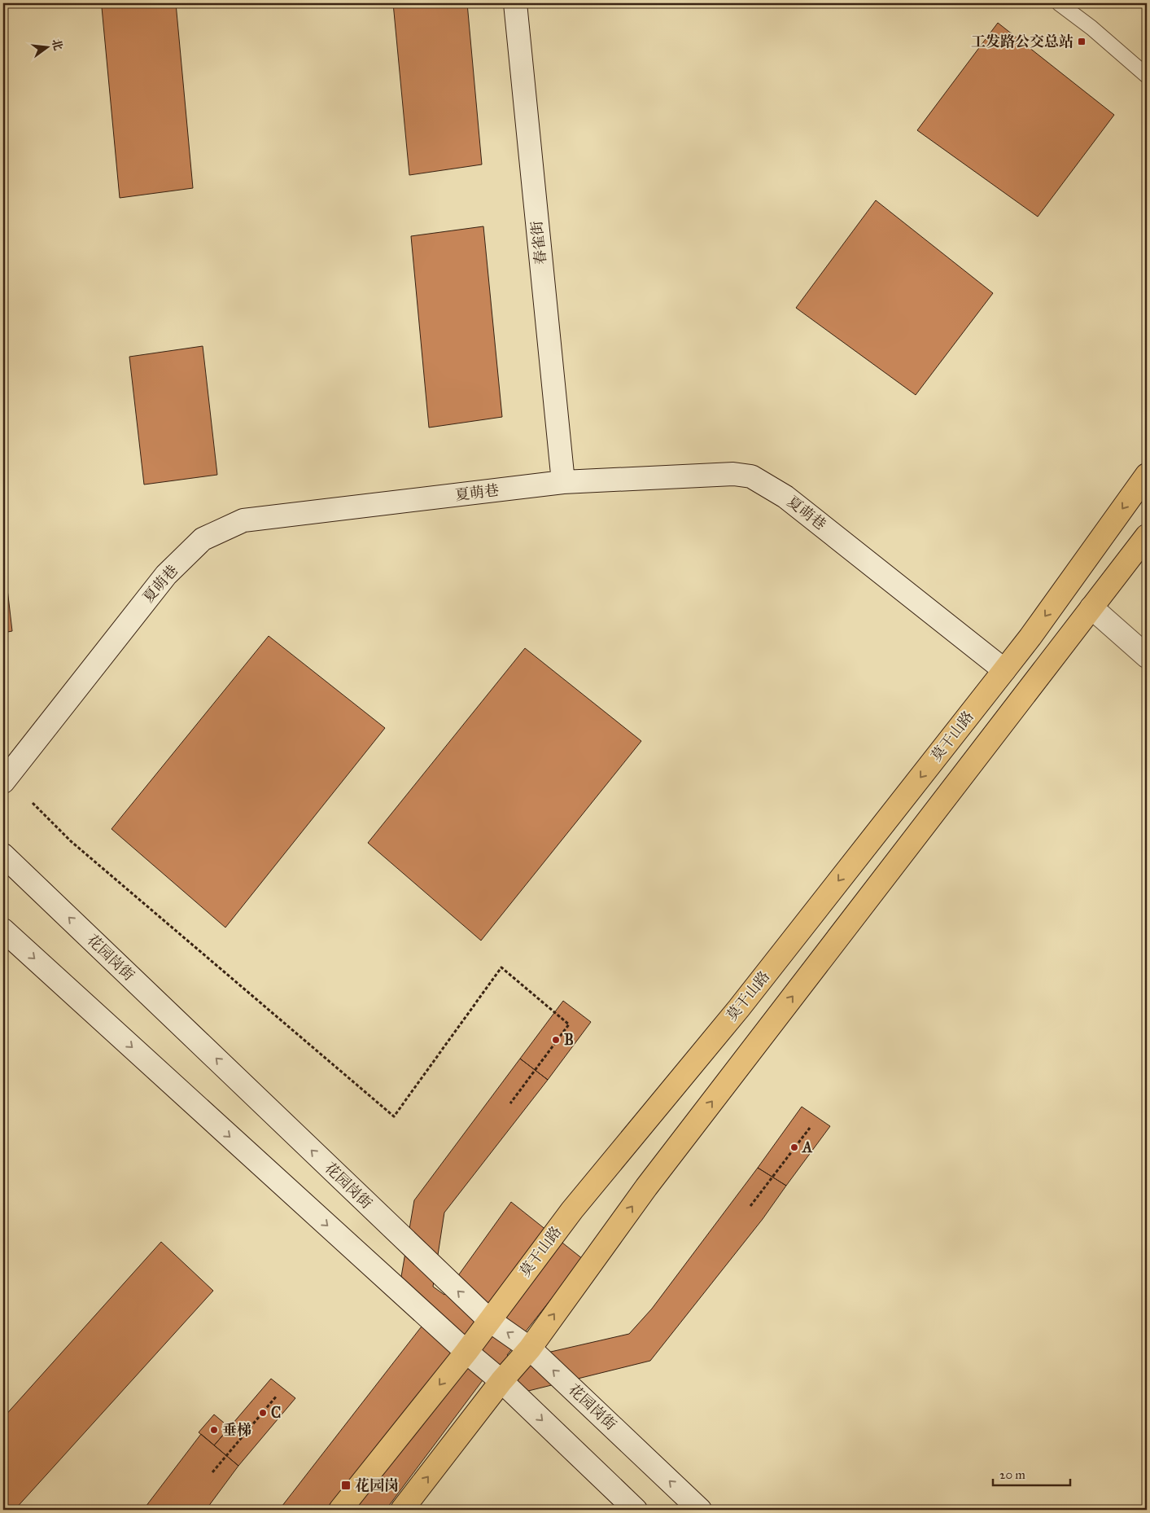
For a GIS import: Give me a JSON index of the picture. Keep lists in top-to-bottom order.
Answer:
{
  "streets": {
    "main road": ["莫干山路"],
    "street": ["春雀街", "夏萌巷", "花园岗街"]
  },
  "crossings": [
    ["春雀街", "夏萌巷"],
    ["夏萌巷", "莫干山路"],
    ["莫干山路", "花园岗街"]
  ],
  "places": {
    "transit": ["工发路公交总站", "花园岗"],
    "other": [
      "B",
      "A",
      "C",
      "垂梯"
    ]
  },
  "scale_bar": "20 m",
  "north": "right"
}
